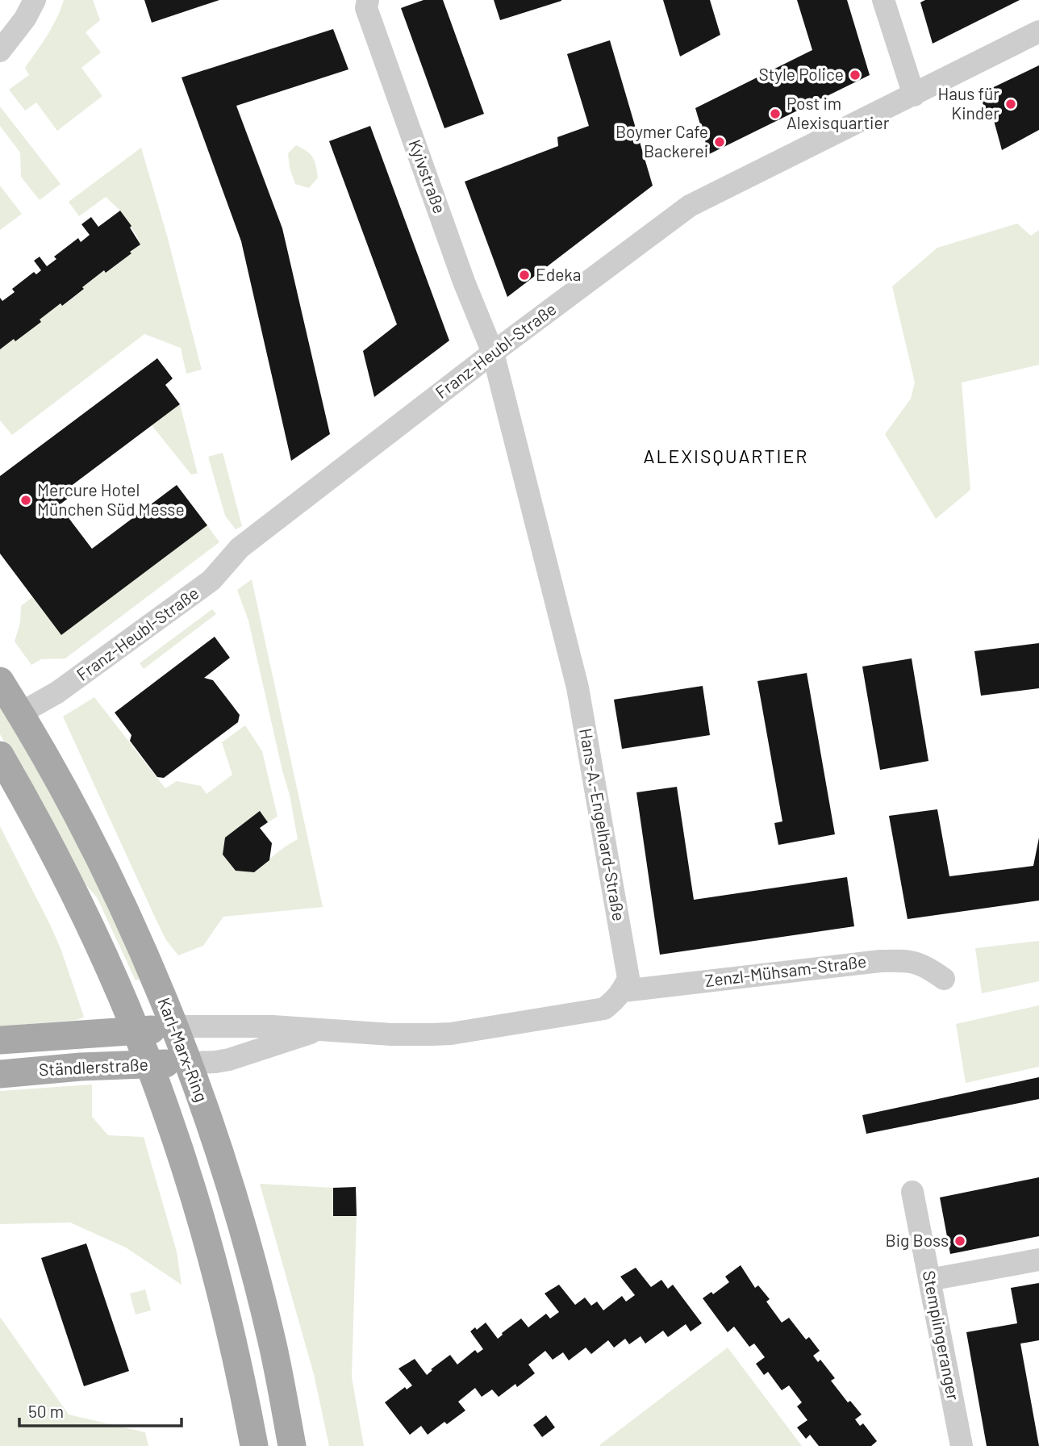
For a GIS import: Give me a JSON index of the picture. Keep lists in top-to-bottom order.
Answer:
{
  "streets": {
    "main road": ["Karl-Marx-Ring", "Ständlerstraße"],
    "street": [
      "Kyivstraße",
      "Franz-Heubl-Straße",
      "Hans-A.-Engelhard-Straße",
      "Zenzl-Mühsam-Straße",
      "Stemplingeranger"
    ]
  },
  "crossings": [
    ["Kyivstraße", "Franz-Heubl-Straße"],
    ["Kyivstraße", "Hans-A.-Engelhard-Straße"],
    ["Franz-Heubl-Straße", "Hans-A.-Engelhard-Straße"],
    ["Franz-Heubl-Straße", "Karl-Marx-Ring"],
    ["Hans-A.-Engelhard-Straße", "Zenzl-Mühsam-Straße"],
    ["Karl-Marx-Ring", "Ständlerstraße"]
  ],
  "districts": ["ALEXISQUARTIER"],
  "places": [
    "Style Police",
    "Haus für Kinder",
    "Post im Alexisquartier",
    "Boymer Cafe Backerei",
    "Edeka",
    "Mercure Hotel München Süd Messe",
    "Big Boss"
  ],
  "scale_bar": "50 m"
}
